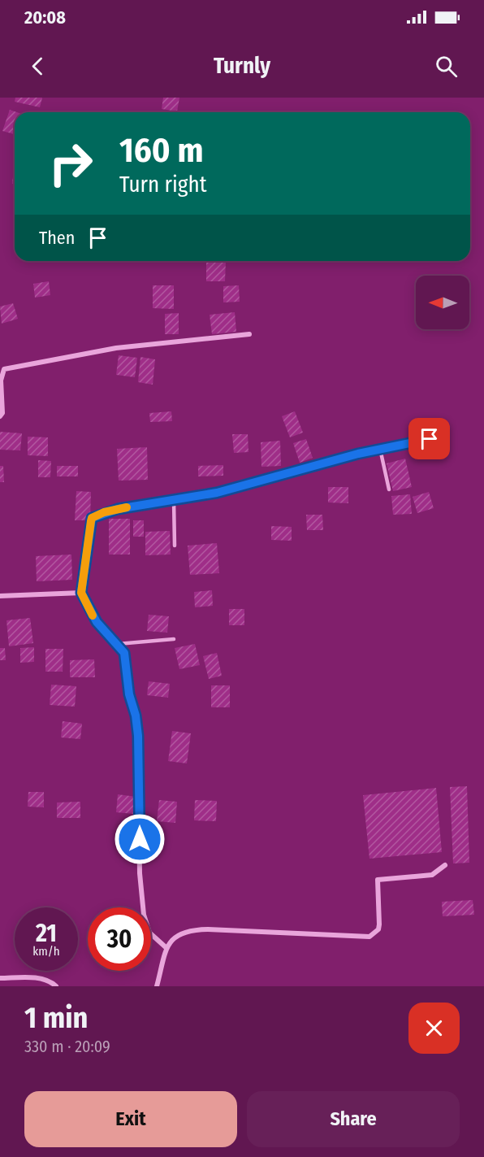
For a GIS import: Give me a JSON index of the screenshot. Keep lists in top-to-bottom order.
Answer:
{
  "north": "left",
  "page": {
    "status": "20:08",
    "header": "Turnly",
    "turn": ["160 m", "Turn right"],
    "then": "Then",
    "speed": "21 km/h",
    "limit": "30",
    "heading": ["1 min", "330 m · 20:09"],
    "buttons": ["Exit", "Share"]
  }
}
